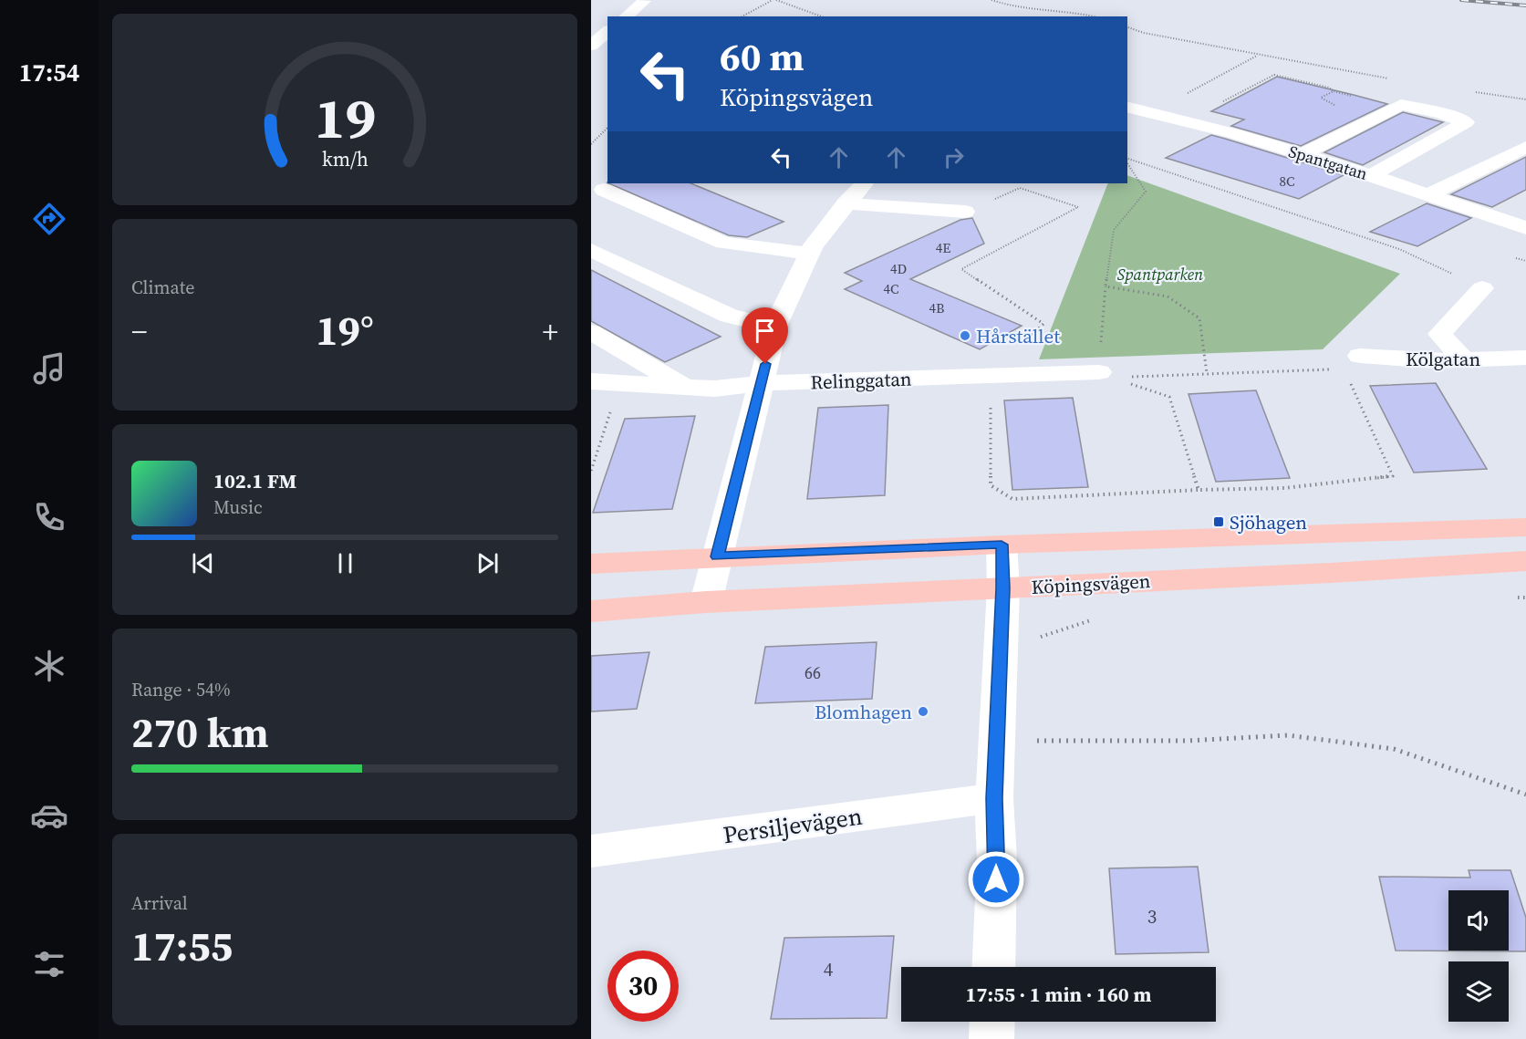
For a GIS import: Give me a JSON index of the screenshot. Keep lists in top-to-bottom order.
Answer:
{
  "streets": {
    "main road": ["Köpingsvägen"],
    "street": [
      "Spantgatan",
      "Kölgatan",
      "Relinggatan",
      "Persiljevägen"
    ]
  },
  "parks": ["Spantparken"],
  "places": {
    "other": ["Hårstället", "Blomhagen"],
    "transit": ["Sjöhagen"]
  },
  "house_numbers": [
    "8C",
    "4E",
    "4D",
    "4C",
    "4B",
    "66",
    "3",
    "4"
  ],
  "page": {
    "tabs": "17:54",
    "turn": ["60 m", "Köpingsvägen"],
    "tile": [
      "Climate",
      ["Range · 54%", "270 km"],
      ["Arrival", "17:55"]
    ],
    "heat": ["−", "19°", "+"],
    "song": ["102.1 FM", "Music"],
    "limit": "30",
    "trip": "17:55 · 1 min · 160 m",
    "gauge": ["19", "km/h"]
  }
}
